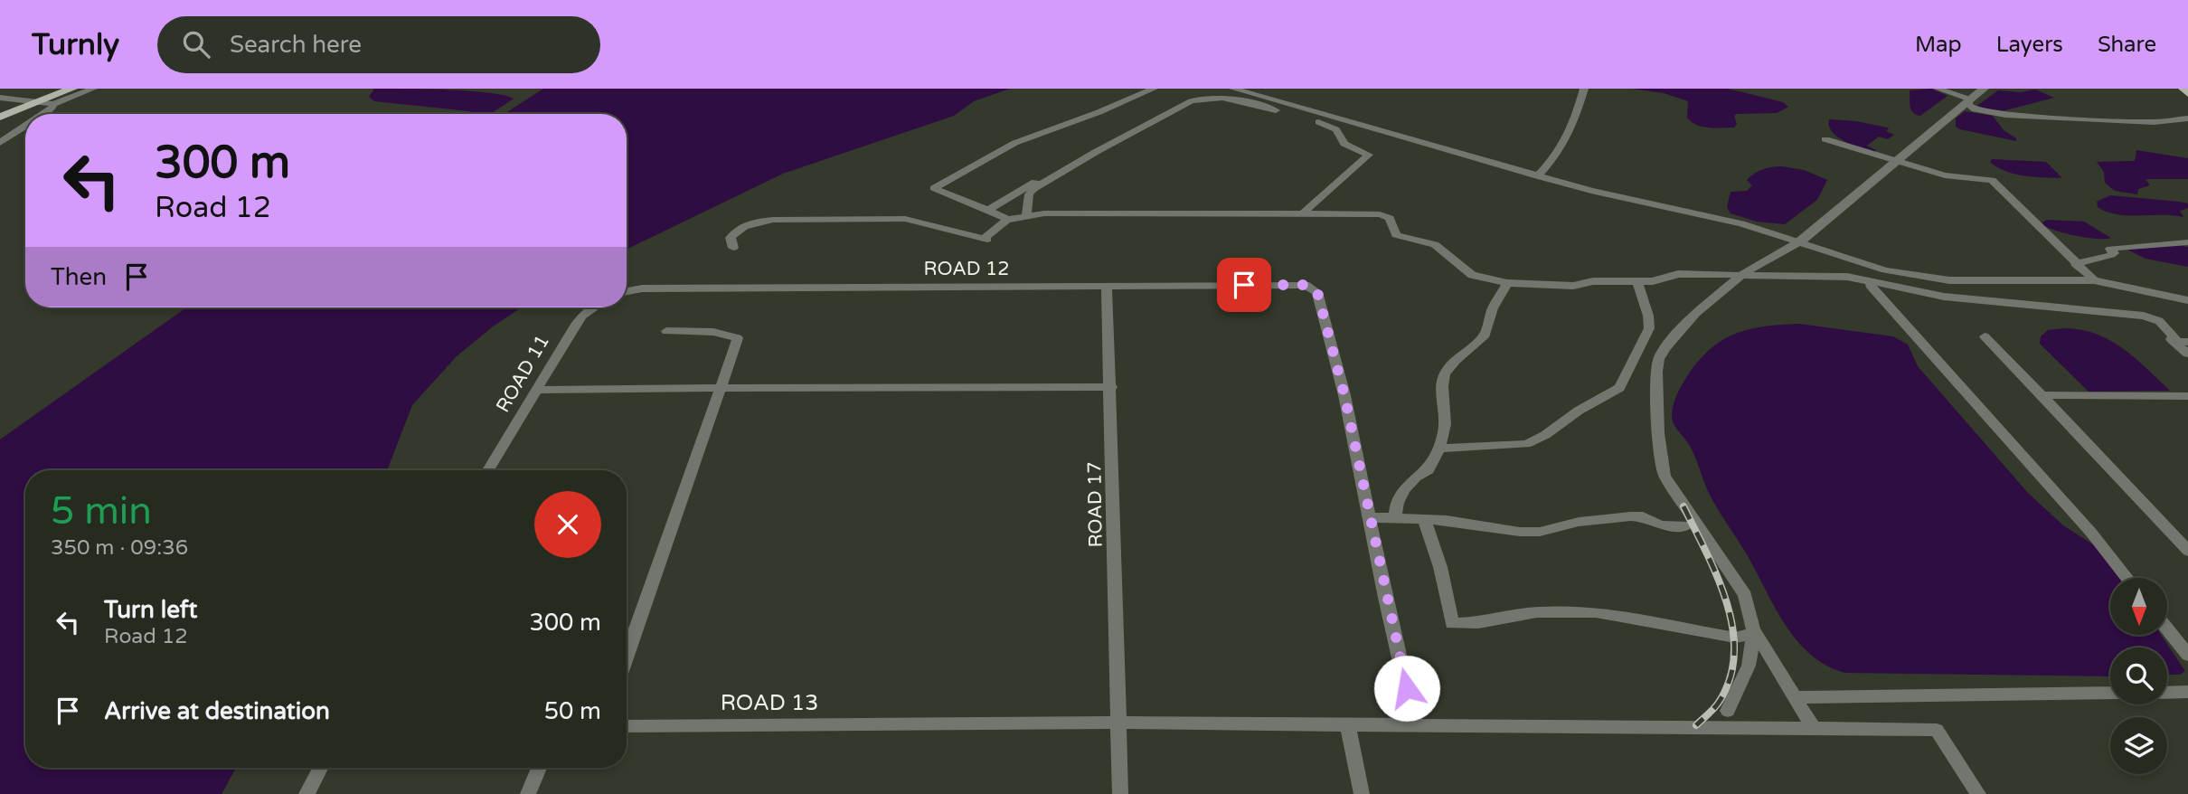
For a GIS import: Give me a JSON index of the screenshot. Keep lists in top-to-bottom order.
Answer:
{
  "streets": {
    "street": [
      "ROAD 12",
      "ROAD 11",
      "ROAD 17",
      "ROAD 13"
    ]
  },
  "crossings": [
    ["ROAD 12", "ROAD 17"],
    ["ROAD 17", "ROAD 13"]
  ],
  "north": "bottom",
  "page": {
    "header": "Turnly",
    "search": "Search here",
    "nav": ["Map", "Layers", "Share"],
    "turn": ["300 m", "Road 12"],
    "then": "Then",
    "heading": ["5 min", "350 m · 09:36"],
    "list": [
      {
        "name": "Turn left",
        "note": "Road 12",
        "value": "300 m"
      },
      {
        "name": "Arrive at destination",
        "value": "50 m"
      }
    ]
  }
}
